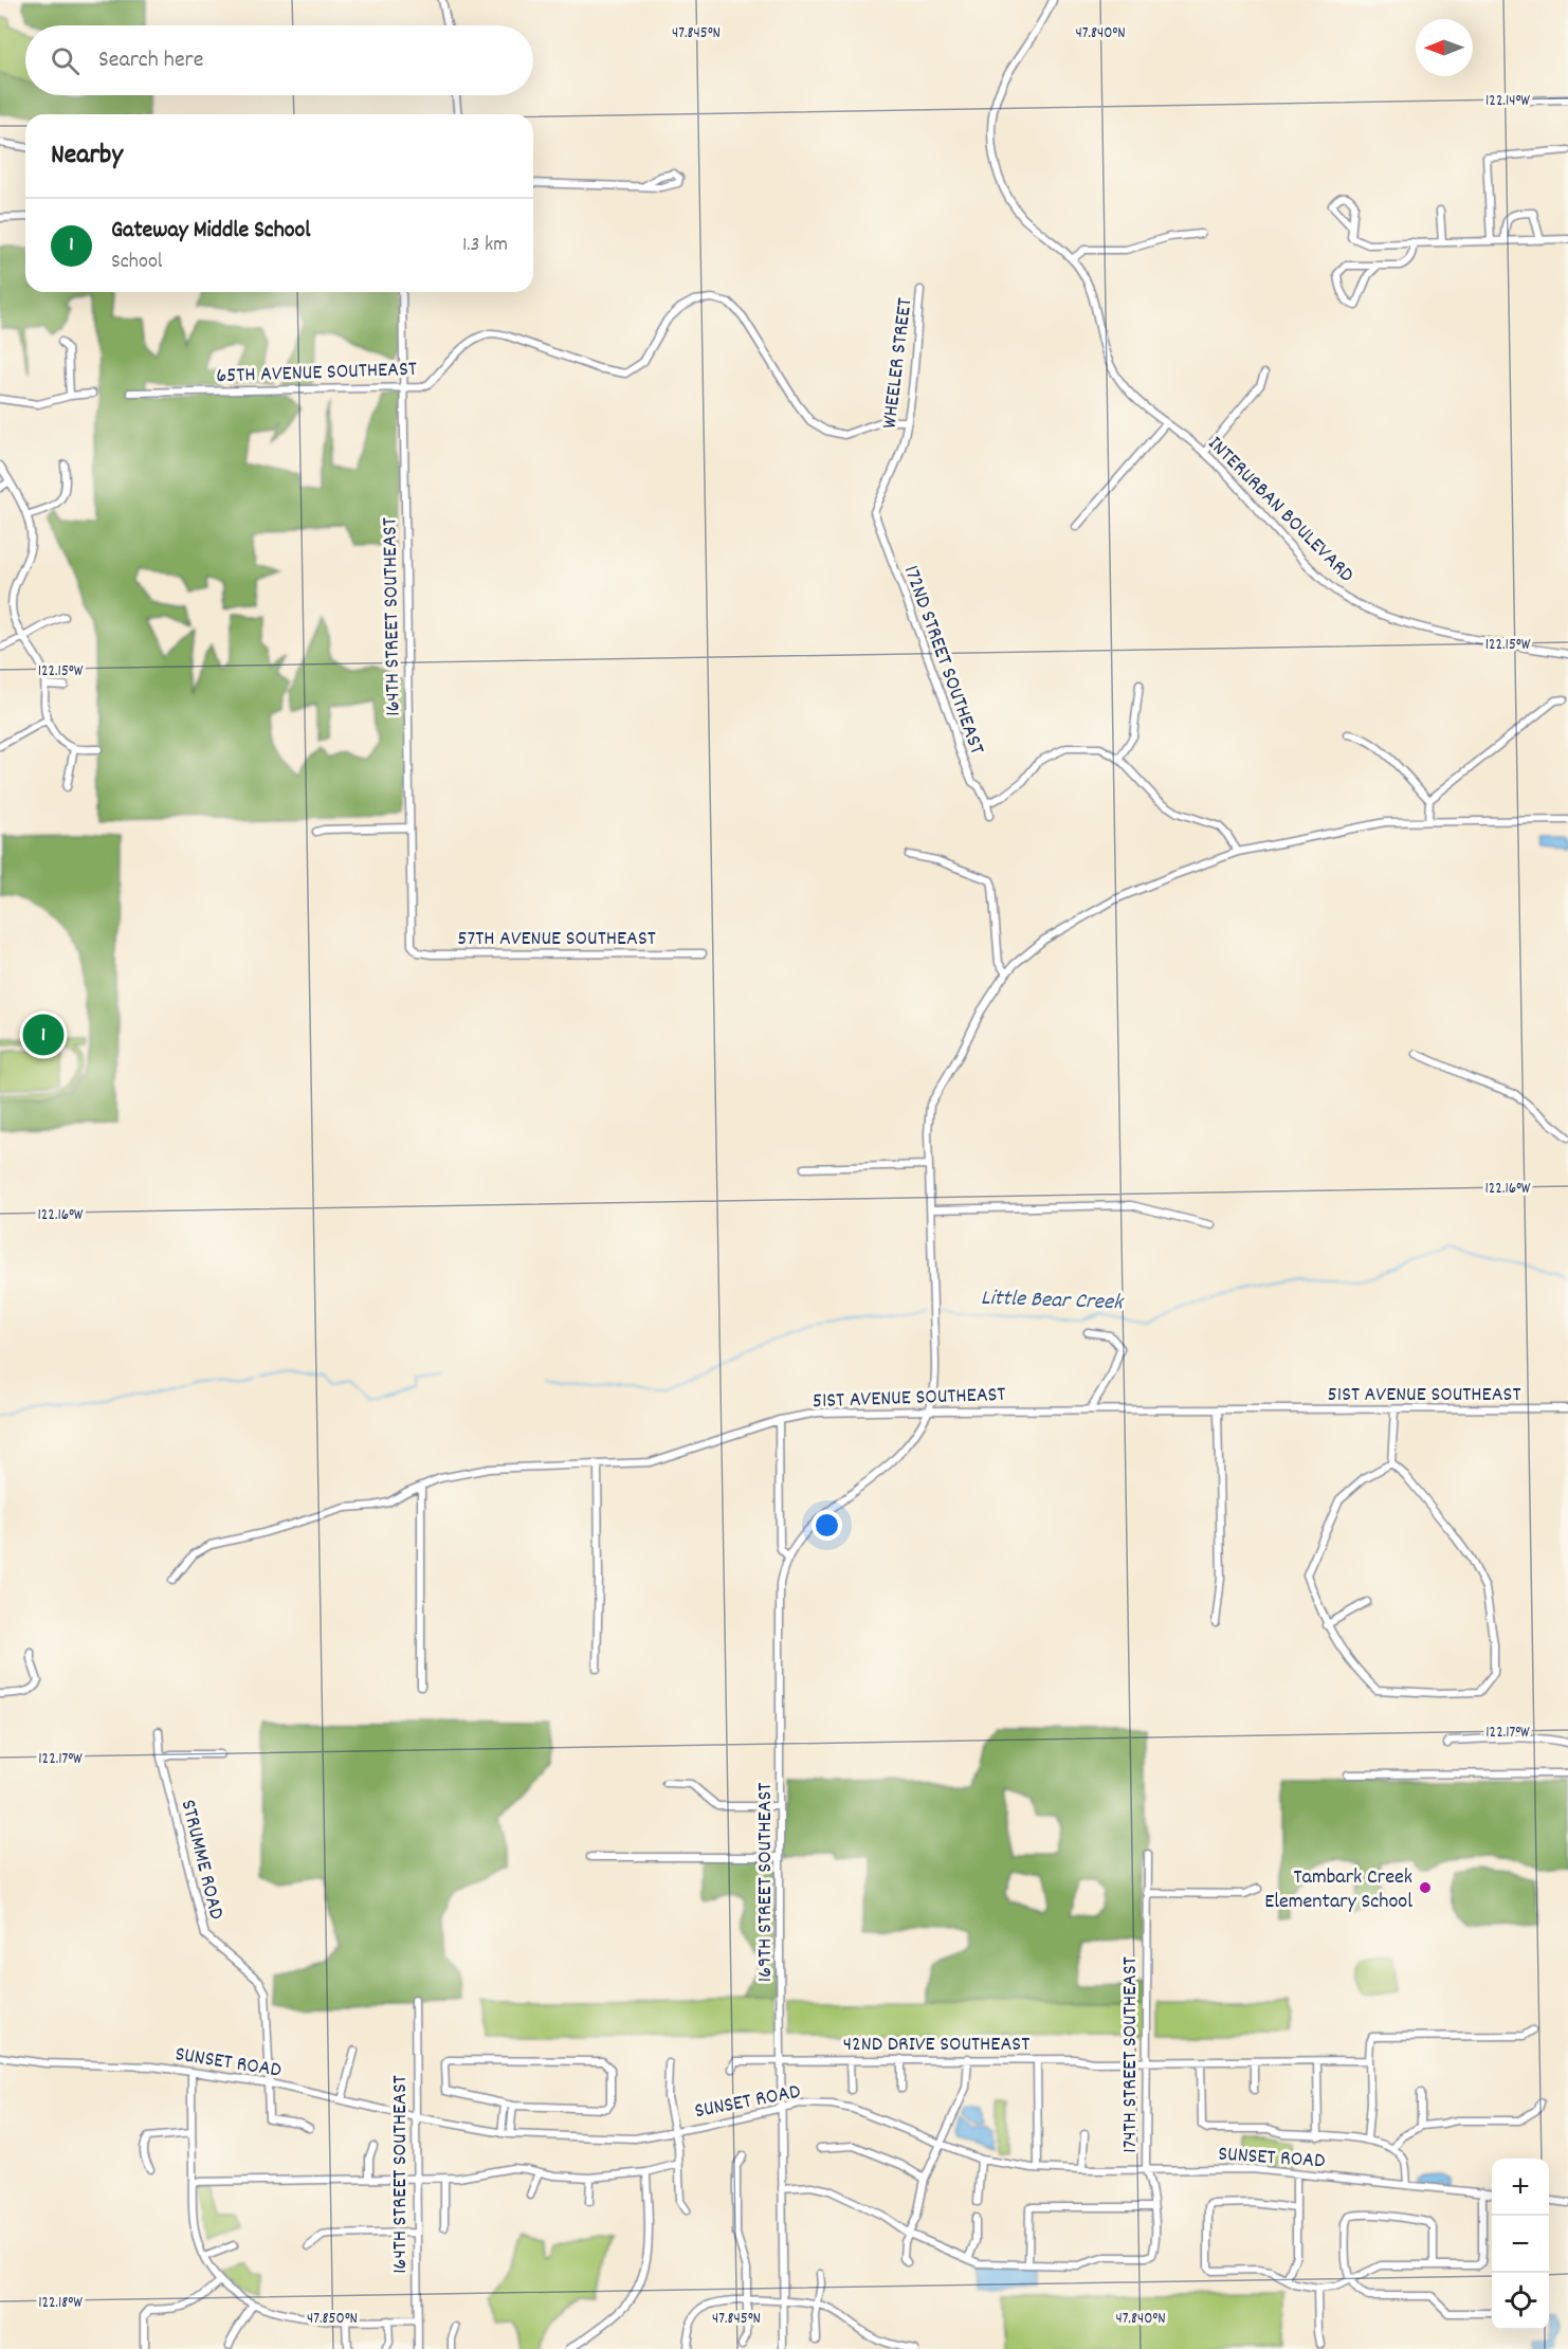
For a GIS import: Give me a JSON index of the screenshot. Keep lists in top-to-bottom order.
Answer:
{
  "streets": {
    "street": [
      "WHEELER STREET",
      "65TH AVENUE SOUTHEAST",
      "INTERURBAN BOULEVARD",
      "164TH STREET SOUTHEAST",
      "172ND STREET SOUTHEAST",
      "57TH AVENUE SOUTHEAST",
      "51ST AVENUE SOUTHEAST",
      "STRUMME ROAD",
      "169TH STREET SOUTHEAST",
      "42ND DRIVE SOUTHEAST",
      "174TH STREET SOUTHEAST",
      "SUNSET ROAD"
    ]
  },
  "crossings": [
    ["WHEELER STREET", "65TH AVENUE SOUTHEAST"],
    ["WHEELER STREET", "172ND STREET SOUTHEAST"],
    ["65TH AVENUE SOUTHEAST", "164TH STREET SOUTHEAST"],
    ["164TH STREET SOUTHEAST", "57TH AVENUE SOUTHEAST"],
    ["164TH STREET SOUTHEAST", "SUNSET ROAD"],
    ["STRUMME ROAD", "SUNSET ROAD"],
    ["169TH STREET SOUTHEAST", "42ND DRIVE SOUTHEAST"],
    ["169TH STREET SOUTHEAST", "SUNSET ROAD"],
    ["42ND DRIVE SOUTHEAST", "174TH STREET SOUTHEAST"],
    ["174TH STREET SOUTHEAST", "SUNSET ROAD"]
  ],
  "water": ["Little Bear Creek"],
  "places": ["Tambark Creek Elementary School"],
  "north": "left",
  "page": {
    "search": "Search here",
    "heading": "Nearby",
    "list": [
      {
        "mark": "1",
        "name": "Gateway Middle School",
        "note": "School",
        "value": "1.3 km"
      }
    ],
    "pins": "1",
    "map_buttons": ["+", "−"]
  },
  "coordinates": [
    "47.845°N",
    "47.840°N",
    "122.14°W",
    "122.15°W",
    "122.16°W",
    "122.17°W",
    "122.18°W",
    "47.850°N"
  ]
}
